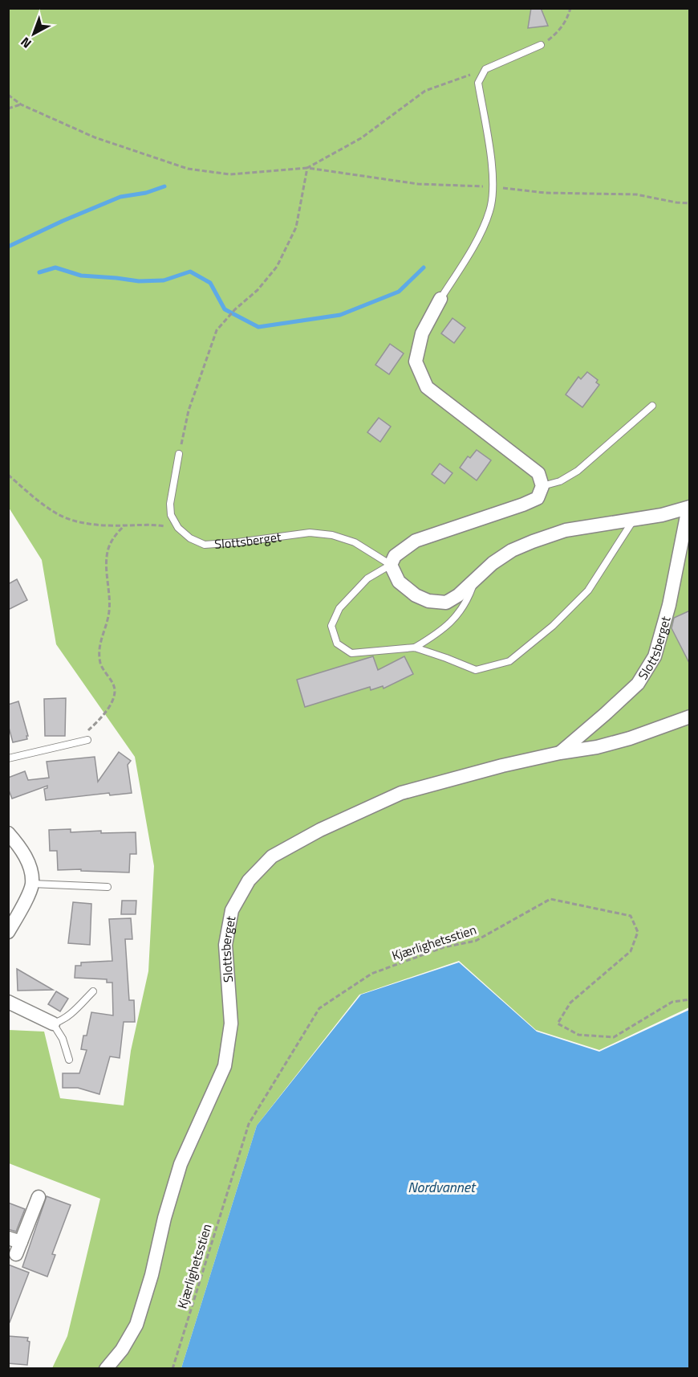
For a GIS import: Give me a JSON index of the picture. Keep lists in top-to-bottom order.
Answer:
{
  "streets": {
    "street": ["Slottsberget"],
    "path": ["Kjærlighetsstien"]
  },
  "water": ["Nordvannet"],
  "north": "bottom left"
}
